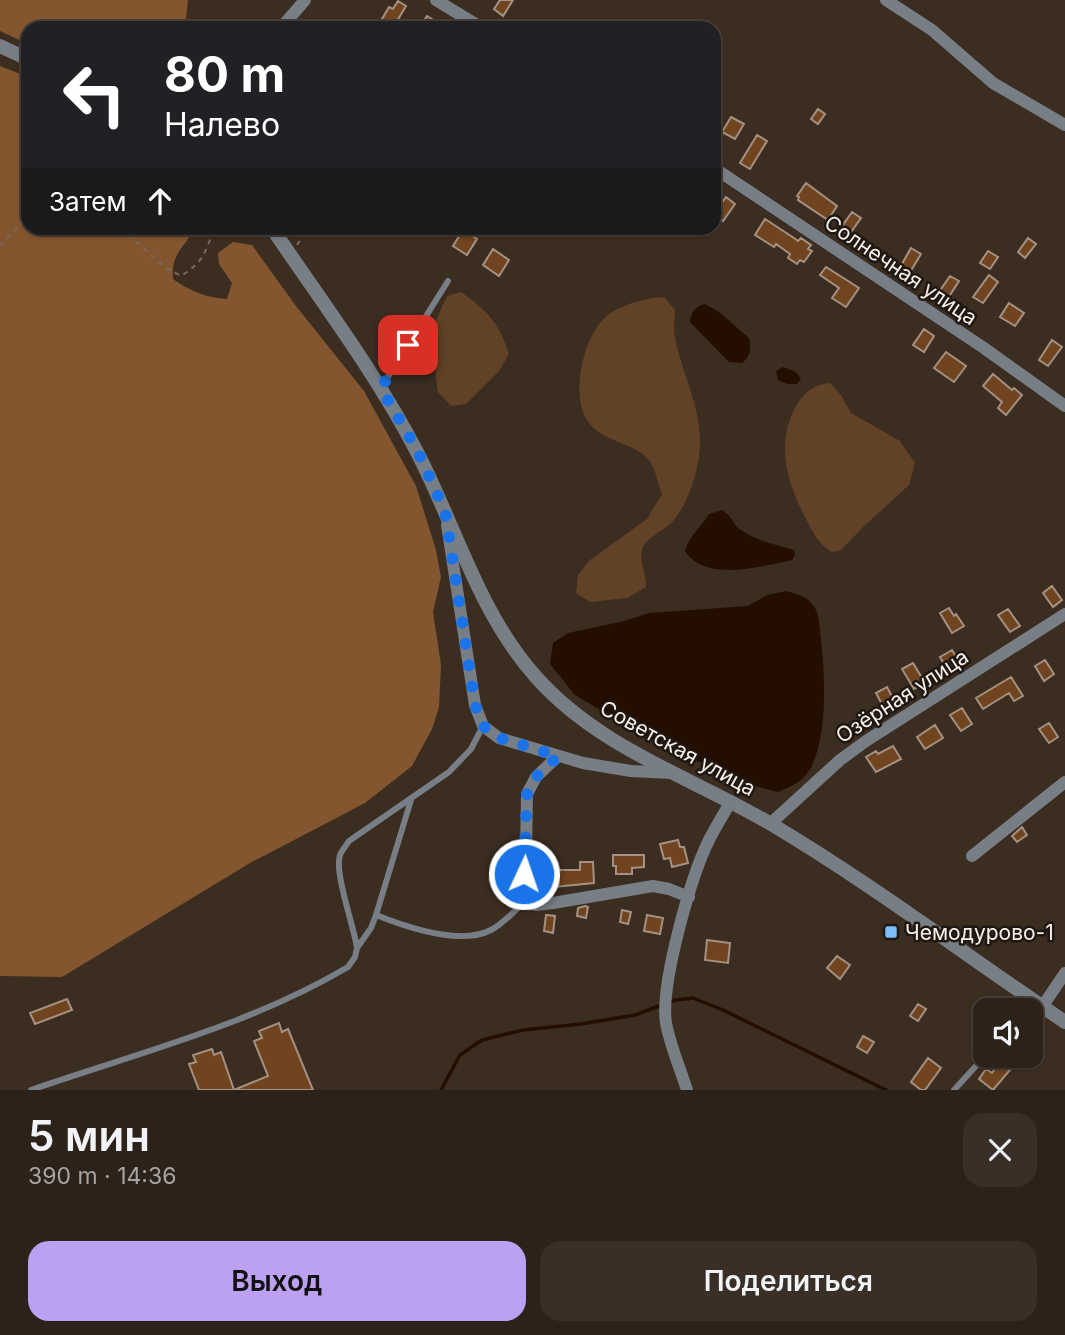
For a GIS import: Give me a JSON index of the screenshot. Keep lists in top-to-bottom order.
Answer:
{
  "streets": {
    "street": ["Солнечная улица", "Озёрная улица", "Советская улица"]
  },
  "crossings": [
    ["Озёрная улица", "Советская улица"]
  ],
  "places": {
    "transit": ["Чемодурово-1"]
  },
  "page": {
    "turn": ["80 m", "Налево"],
    "then": "Затем",
    "heading": ["5 мин", "390 m · 14:36"],
    "buttons": ["Выход", "Поделиться"]
  }
}
